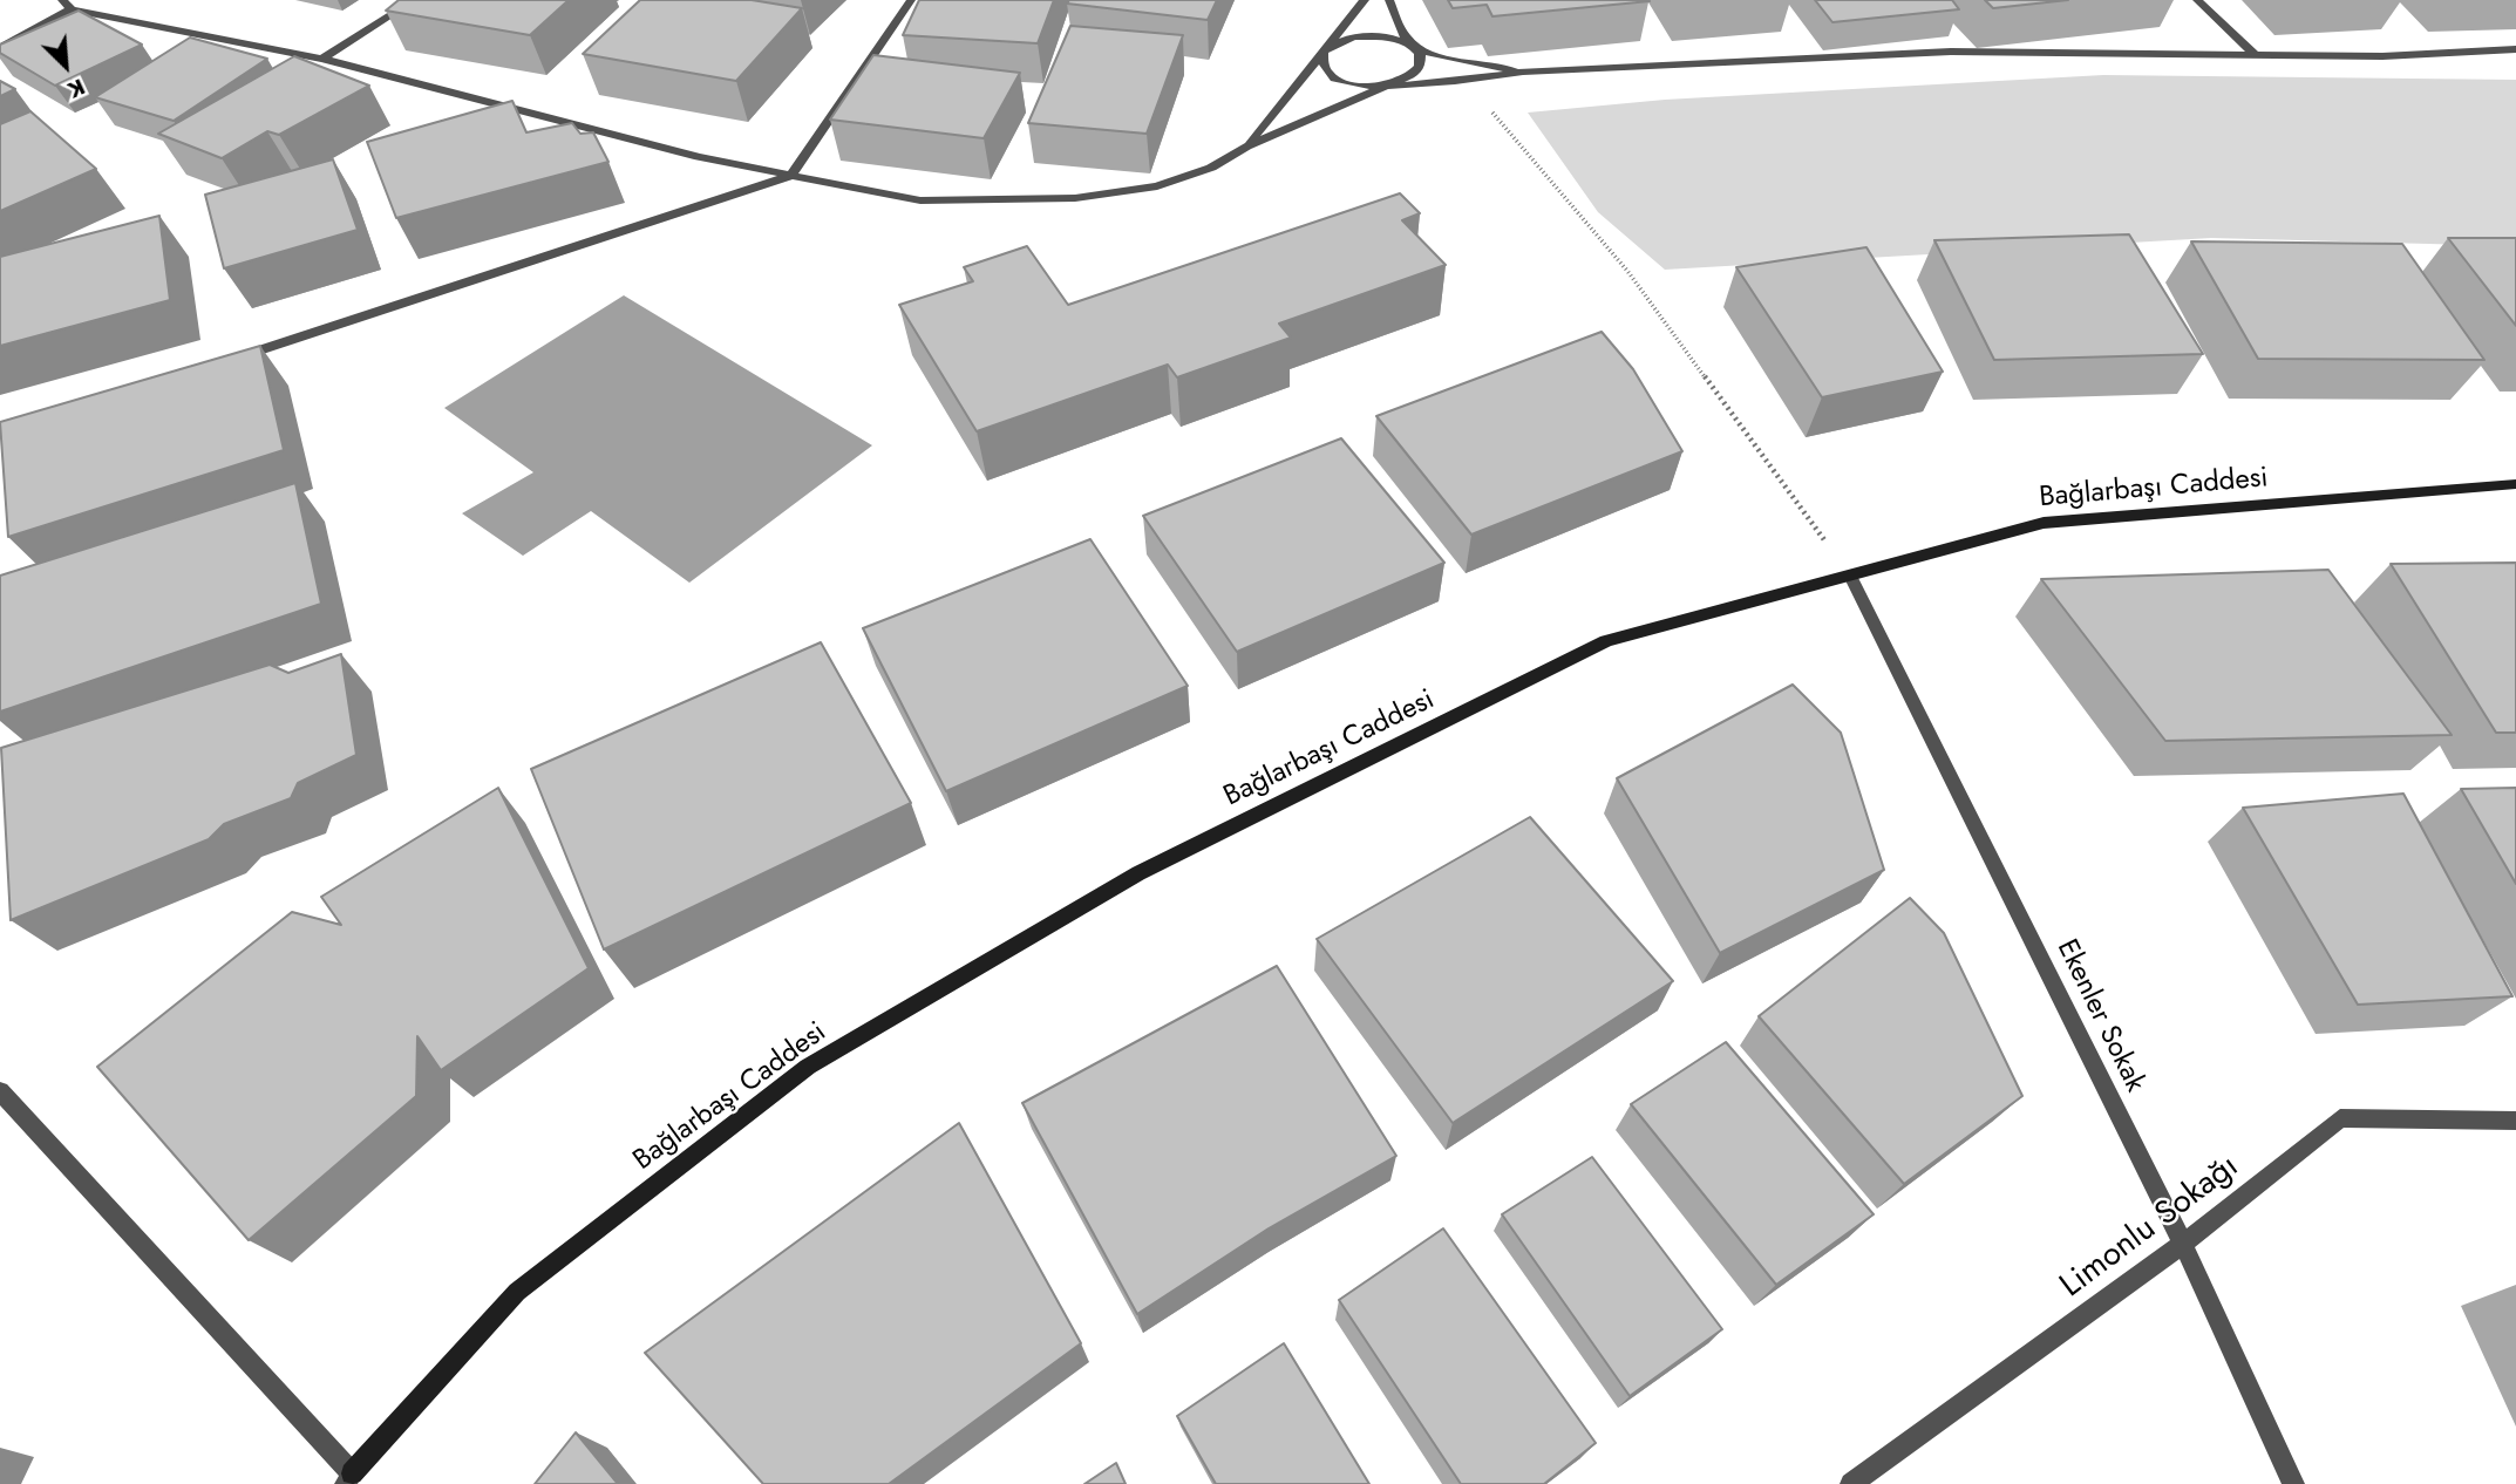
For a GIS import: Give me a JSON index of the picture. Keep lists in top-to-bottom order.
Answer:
{
  "streets": {
    "street": ["Bağlarbaşı Caddesi", "Ekenler Sokak", "Limonlu Sokağı"]
  },
  "crossings": [
    ["Bağlarbaşı Caddesi", "Ekenler Sokak"],
    ["Ekenler Sokak", "Limonlu Sokağı"]
  ],
  "north": "bottom right"
}
